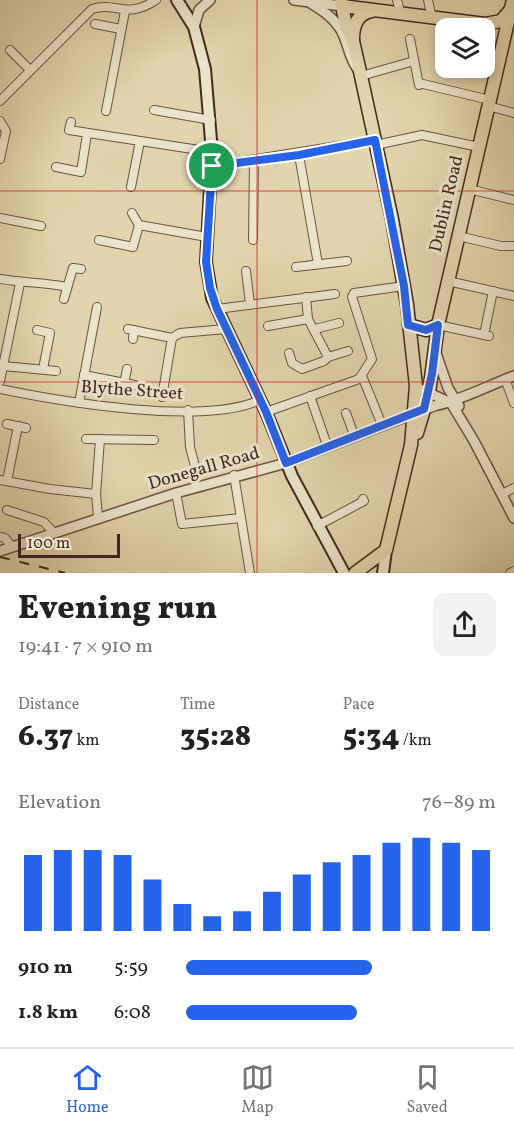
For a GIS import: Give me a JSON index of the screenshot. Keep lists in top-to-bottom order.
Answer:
{
  "streets": {
    "main road": ["Dublin Road"],
    "street": ["Blythe Street", "Donegall Road"]
  },
  "scale_bar": "100 m",
  "page": {
    "scale": "100 m",
    "heading": ["Evening run", "19:41 · 7 × 910 m"],
    "stats": [
      ["Distance", "6.37 km"],
      ["Time", "35:28"],
      ["Pace", "5:34 /km"]
    ],
    "chart": ["Elevation", "76–89 m"],
    "list": [
      {
        "name": "910 m",
        "note": "5:59"
      },
      {
        "name": "1.8 km",
        "note": "6:08"
      }
    ],
    "tabs": ["Home", "Map", "Saved"]
  }
}
